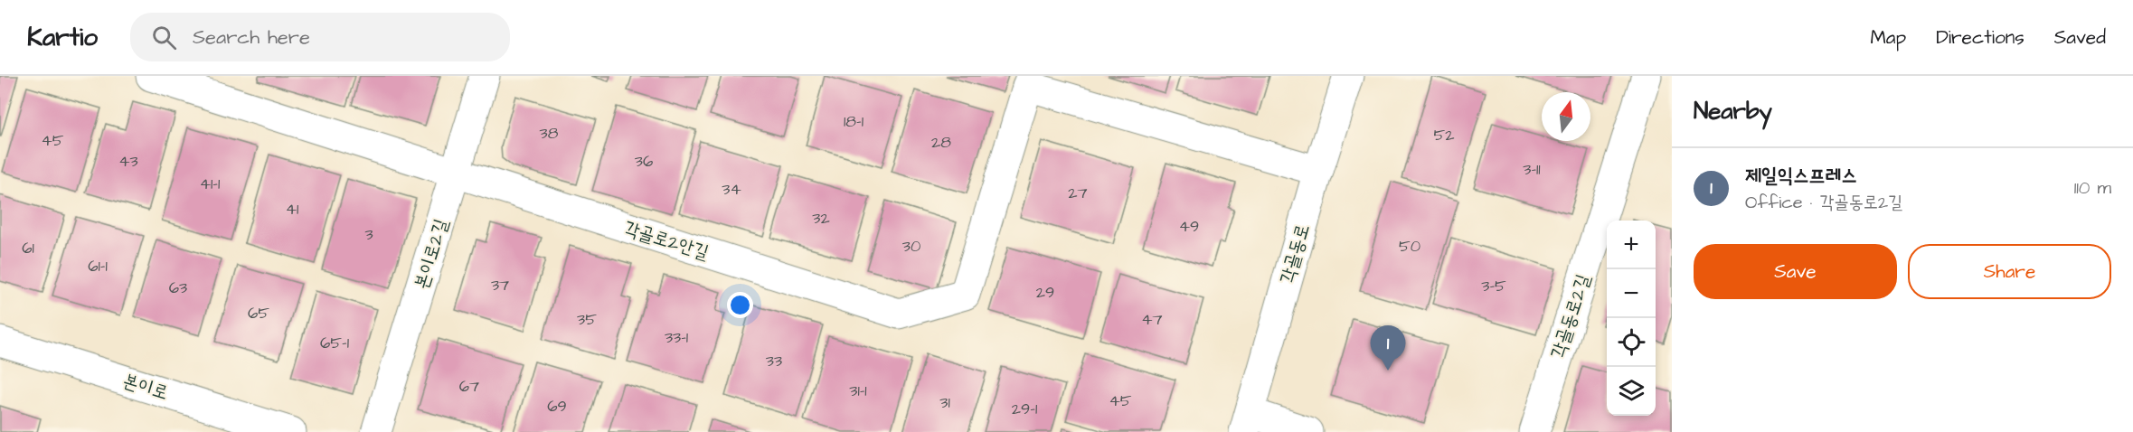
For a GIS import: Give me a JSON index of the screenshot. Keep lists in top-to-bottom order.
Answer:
{
  "streets": {
    "street": [
      "각골로2안길",
      "본이로2길",
      "각골동로",
      "각골동로2길",
      "본이로"
    ]
  },
  "crossings": [
    ["각골로2안길", "본이로2길"]
  ],
  "house_numbers": [
    "18-1",
    "38",
    "52",
    "45",
    "28",
    "43",
    "36",
    "3-11",
    "41-1",
    "34",
    "27",
    "41",
    "32",
    "49",
    "3",
    "30",
    "50",
    "61",
    "61-1",
    "37",
    "3-5",
    "63",
    "29",
    "65",
    "35",
    "47",
    "33-1",
    "65-1",
    "33",
    "67",
    "31-1",
    "45",
    "31",
    "69",
    "29-1"
  ],
  "north": "top",
  "page": {
    "header": "Kartio",
    "search": "Search here",
    "nav": ["Map", "Directions", "Saved"],
    "heading": "Nearby",
    "list": [
      {
        "mark": "1",
        "name": "제일익스프레스",
        "note": "Office · 각골동로2길",
        "value": "110 m"
      }
    ],
    "map_buttons": ["+", "−"],
    "buttons": ["Save", "Share"],
    "pins": "1"
  }
}
